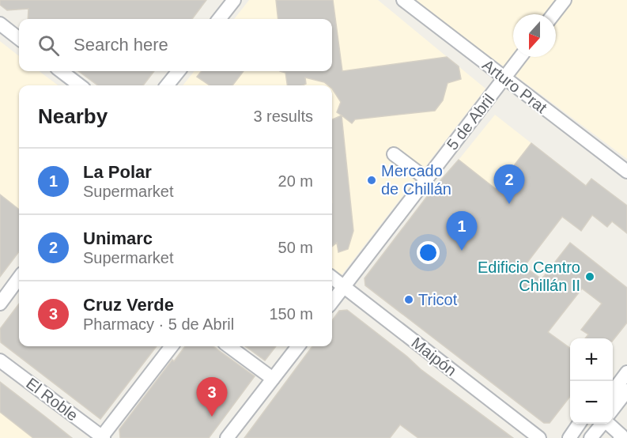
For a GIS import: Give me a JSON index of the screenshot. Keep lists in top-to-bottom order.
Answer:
{
  "streets": {
    "street": [
      "Arturo Prat",
      "5 de Abril",
      "Maipón",
      "El Roble"
    ]
  },
  "crossings": [
    ["Arturo Prat", "5 de Abril"],
    ["5 de Abril", "Maipón"]
  ],
  "places": ["Mercado de Chillán", "Edificio Centro Chillán II", "Tricot"],
  "north": "bottom",
  "page": {
    "search": "Search here",
    "heading": ["Nearby", "3 results"],
    "list": [
      {
        "mark": "1",
        "name": "La Polar",
        "note": "Supermarket",
        "value": "20 m"
      },
      {
        "mark": "2",
        "name": "Unimarc",
        "note": "Supermarket",
        "value": "50 m"
      },
      {
        "mark": "3",
        "name": "Cruz Verde",
        "note": "Pharmacy · 5 de Abril",
        "value": "150 m"
      }
    ],
    "pins": ["2", "1", "3"],
    "map_buttons": ["+", "−"]
  }
}
